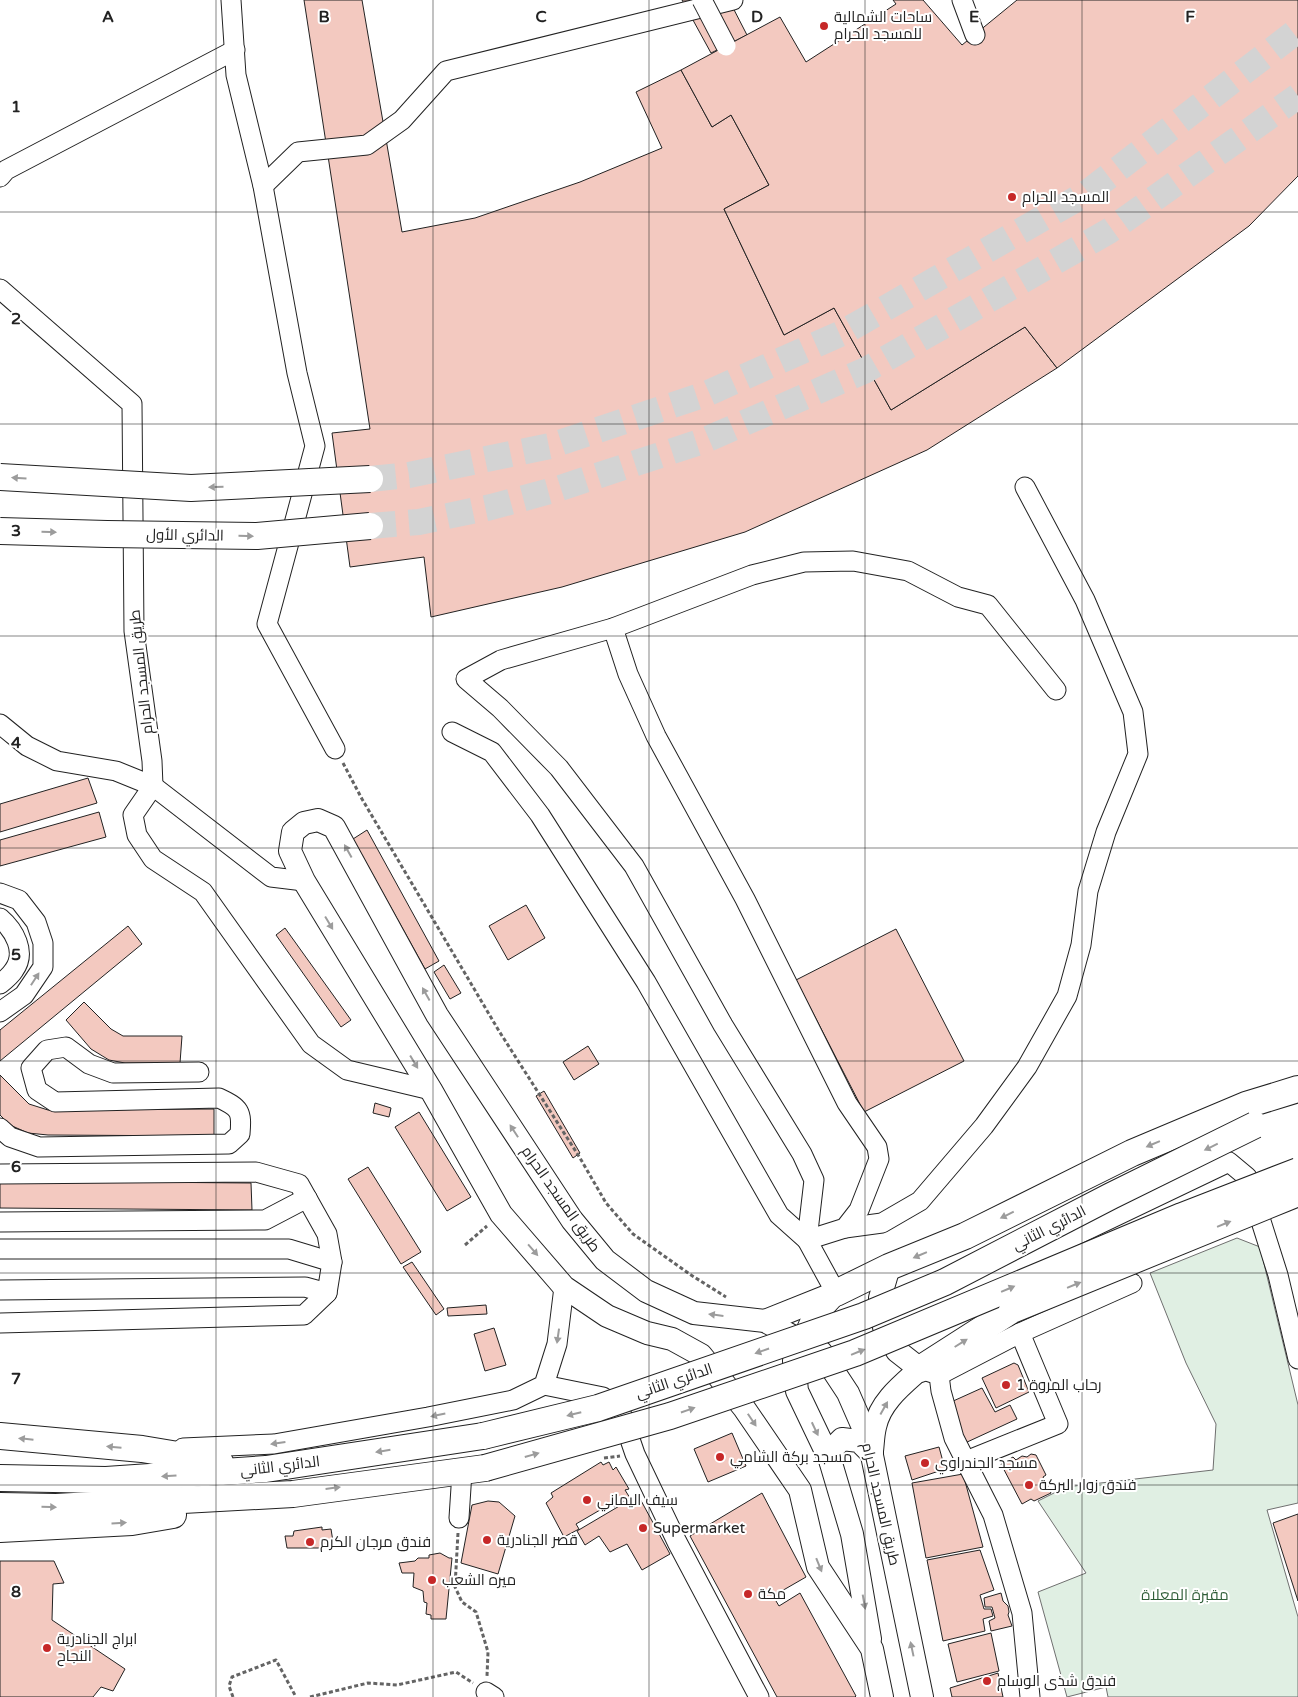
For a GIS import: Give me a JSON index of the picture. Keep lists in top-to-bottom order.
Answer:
{
  "streets": {
    "highway": ["الدائري الأول", "الدائري الثاني"],
    "main road": ["طريق المسجد الحرام"]
  },
  "parks": ["مقبرة المعلاة"],
  "places": [
    "ساحات الشمالية للمسجد الحرام",
    "المسجد الحرام",
    "رحاب المروة 1",
    "مسجد بركة الشامي",
    "مسجد الجندراوي",
    "فندق زوار البركة",
    "سيف اليماني",
    "Supermarket",
    "قصر الجنادرية",
    "فندق مرجان الكرم",
    "ميره الشعب",
    "مكة",
    "ابراج الجنادرية النجاح",
    "فندق شذى الوسام"
  ],
  "grid": {
    "columns": [
      "A",
      "B",
      "C",
      "D",
      "E",
      "F"
    ],
    "rows": [
      "1",
      "2",
      "3",
      "4",
      "5",
      "6",
      "7",
      "8"
    ]
  }
}
